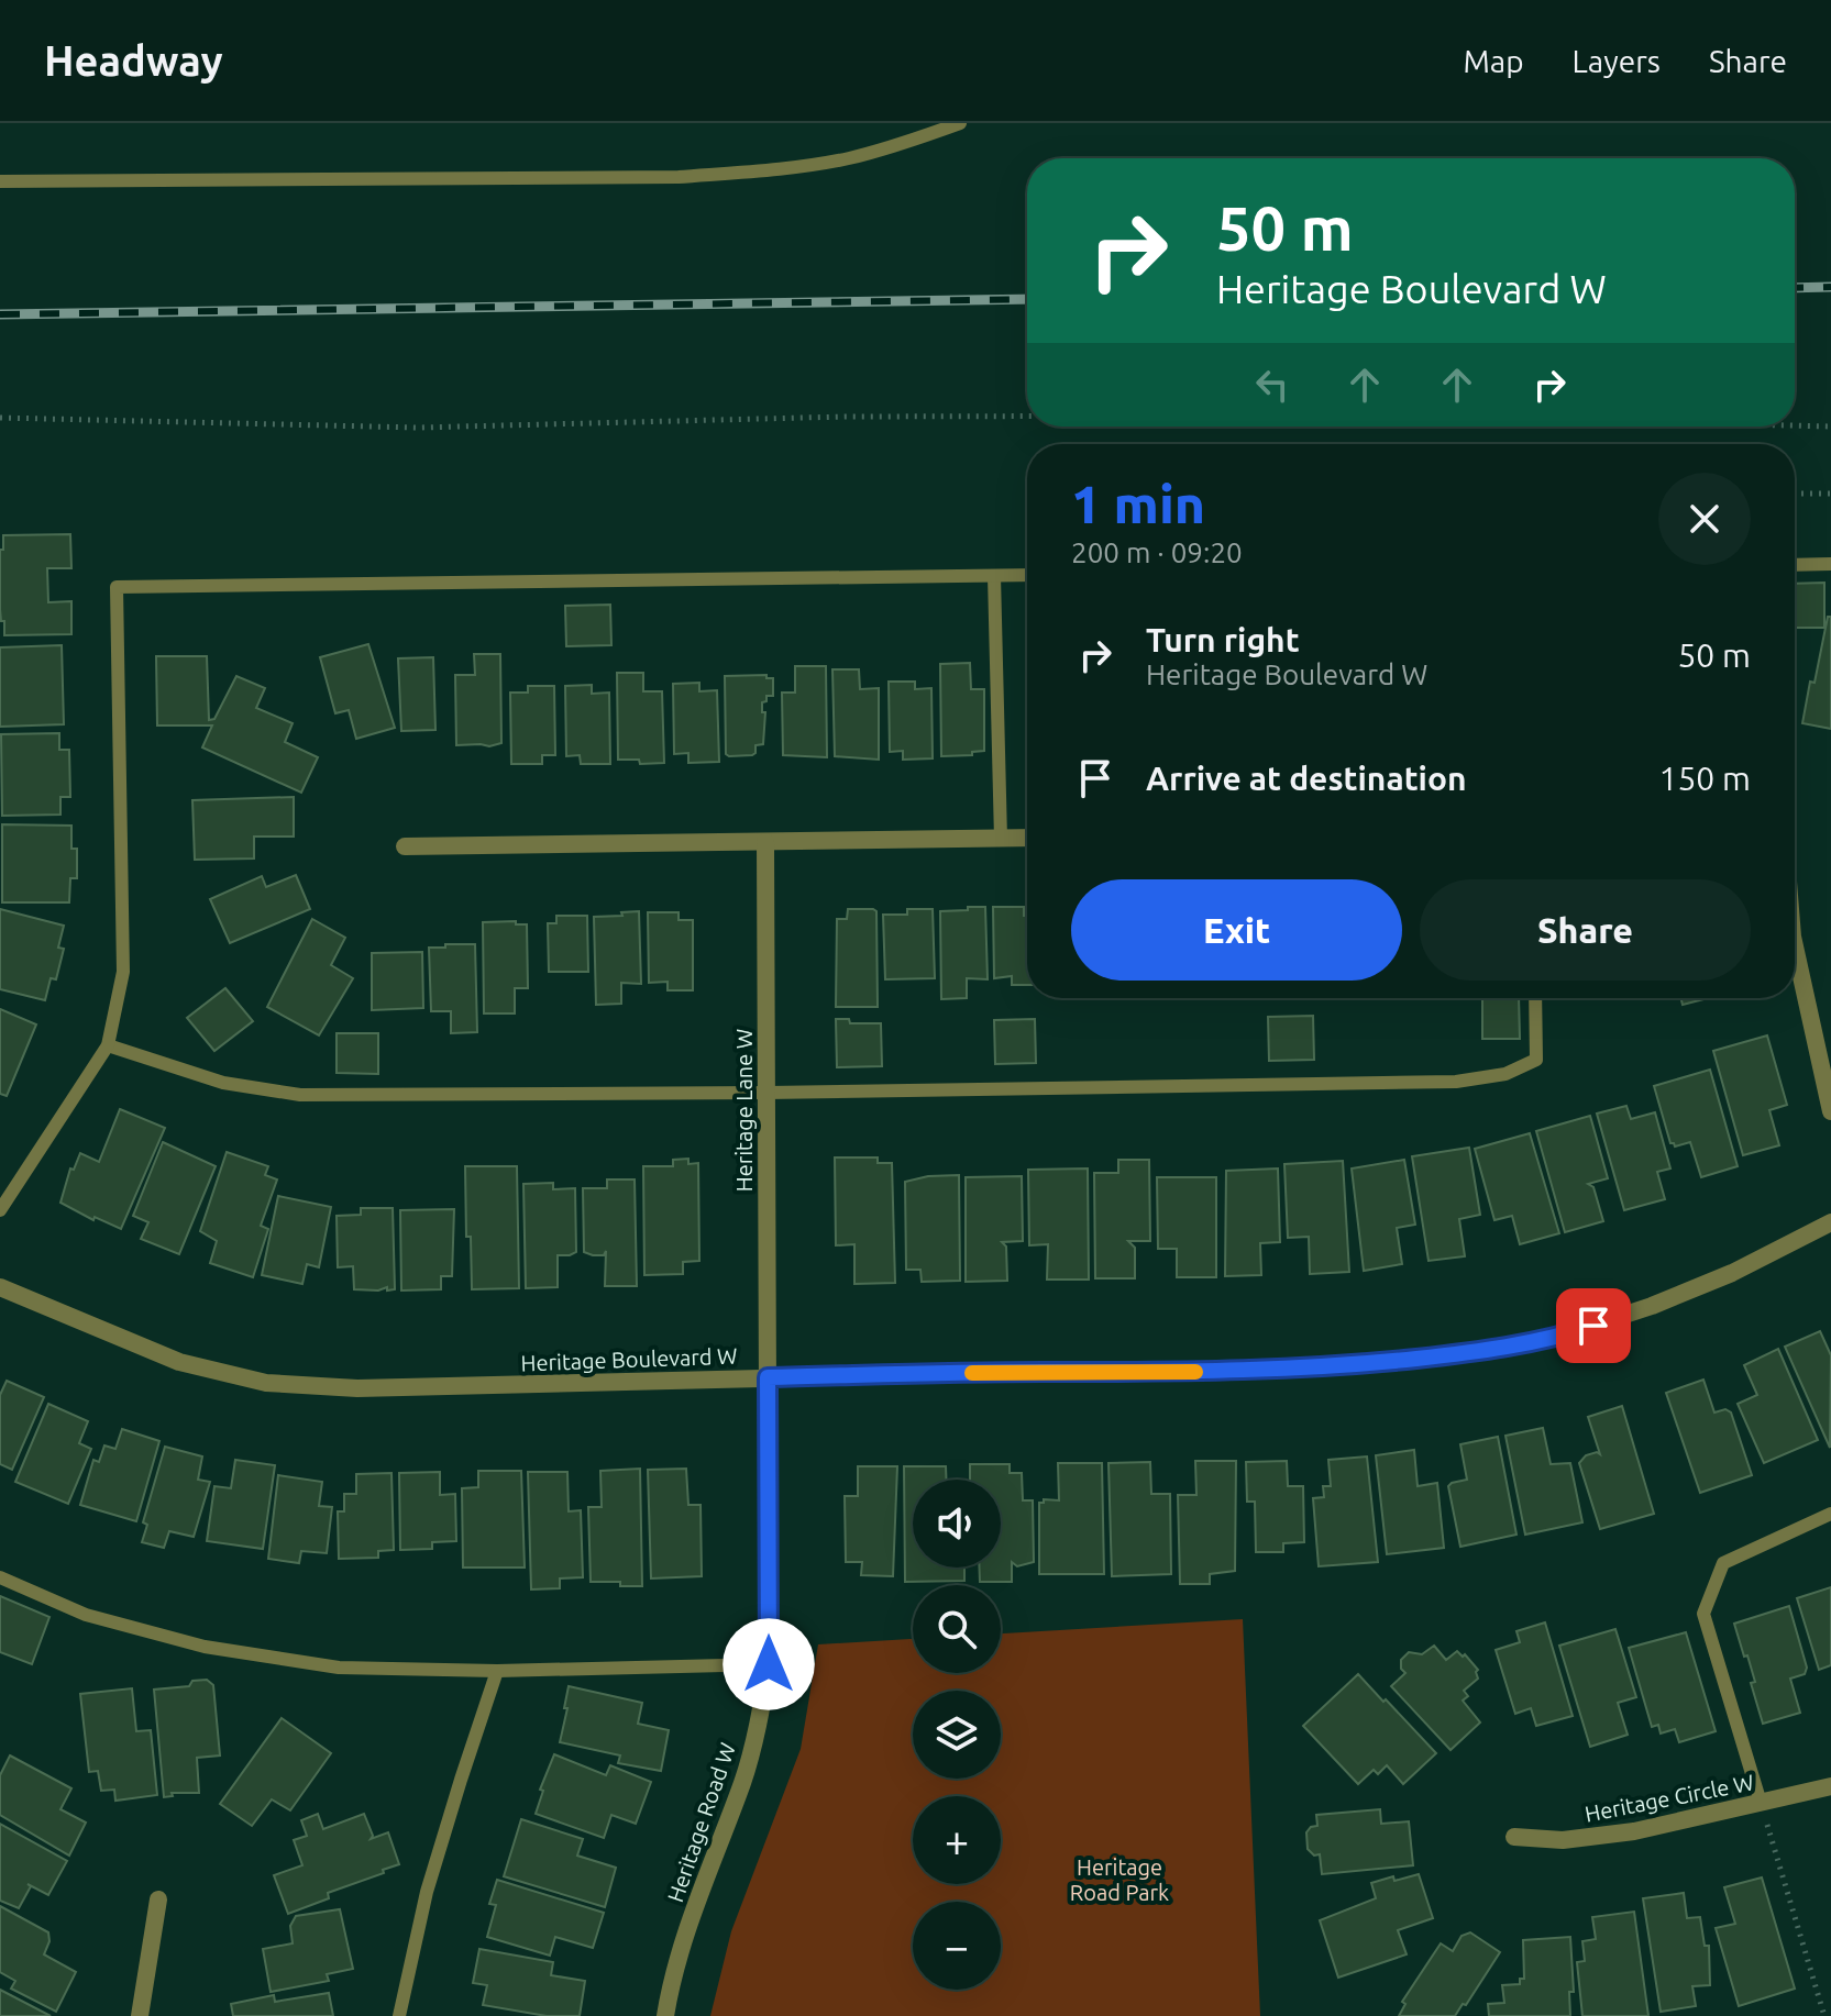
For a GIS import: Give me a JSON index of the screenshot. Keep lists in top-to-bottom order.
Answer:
{
  "streets": {
    "street": [
      "Heritage Lane W",
      "Heritage Boulevard W",
      "Heritage Circle W",
      "Heritage Road W"
    ]
  },
  "crossings": [
    ["Heritage Lane W", "Heritage Boulevard W"],
    ["Heritage Lane W", "Heritage Road W"],
    ["Heritage Boulevard W", "Heritage Road W"]
  ],
  "parks": ["Heritage Road Park"],
  "page": {
    "header": "Headway",
    "nav": ["Map", "Layers", "Share"],
    "turn": ["50 m", "Heritage Boulevard W"],
    "heading": ["1 min", "200 m · 09:20"],
    "list": [
      {
        "name": "Turn right",
        "note": "Heritage Boulevard W",
        "value": "50 m"
      },
      {
        "name": "Arrive at destination",
        "value": "150 m"
      }
    ],
    "buttons": ["Exit", "Share"],
    "map_buttons": ["+", "−"]
  }
}
